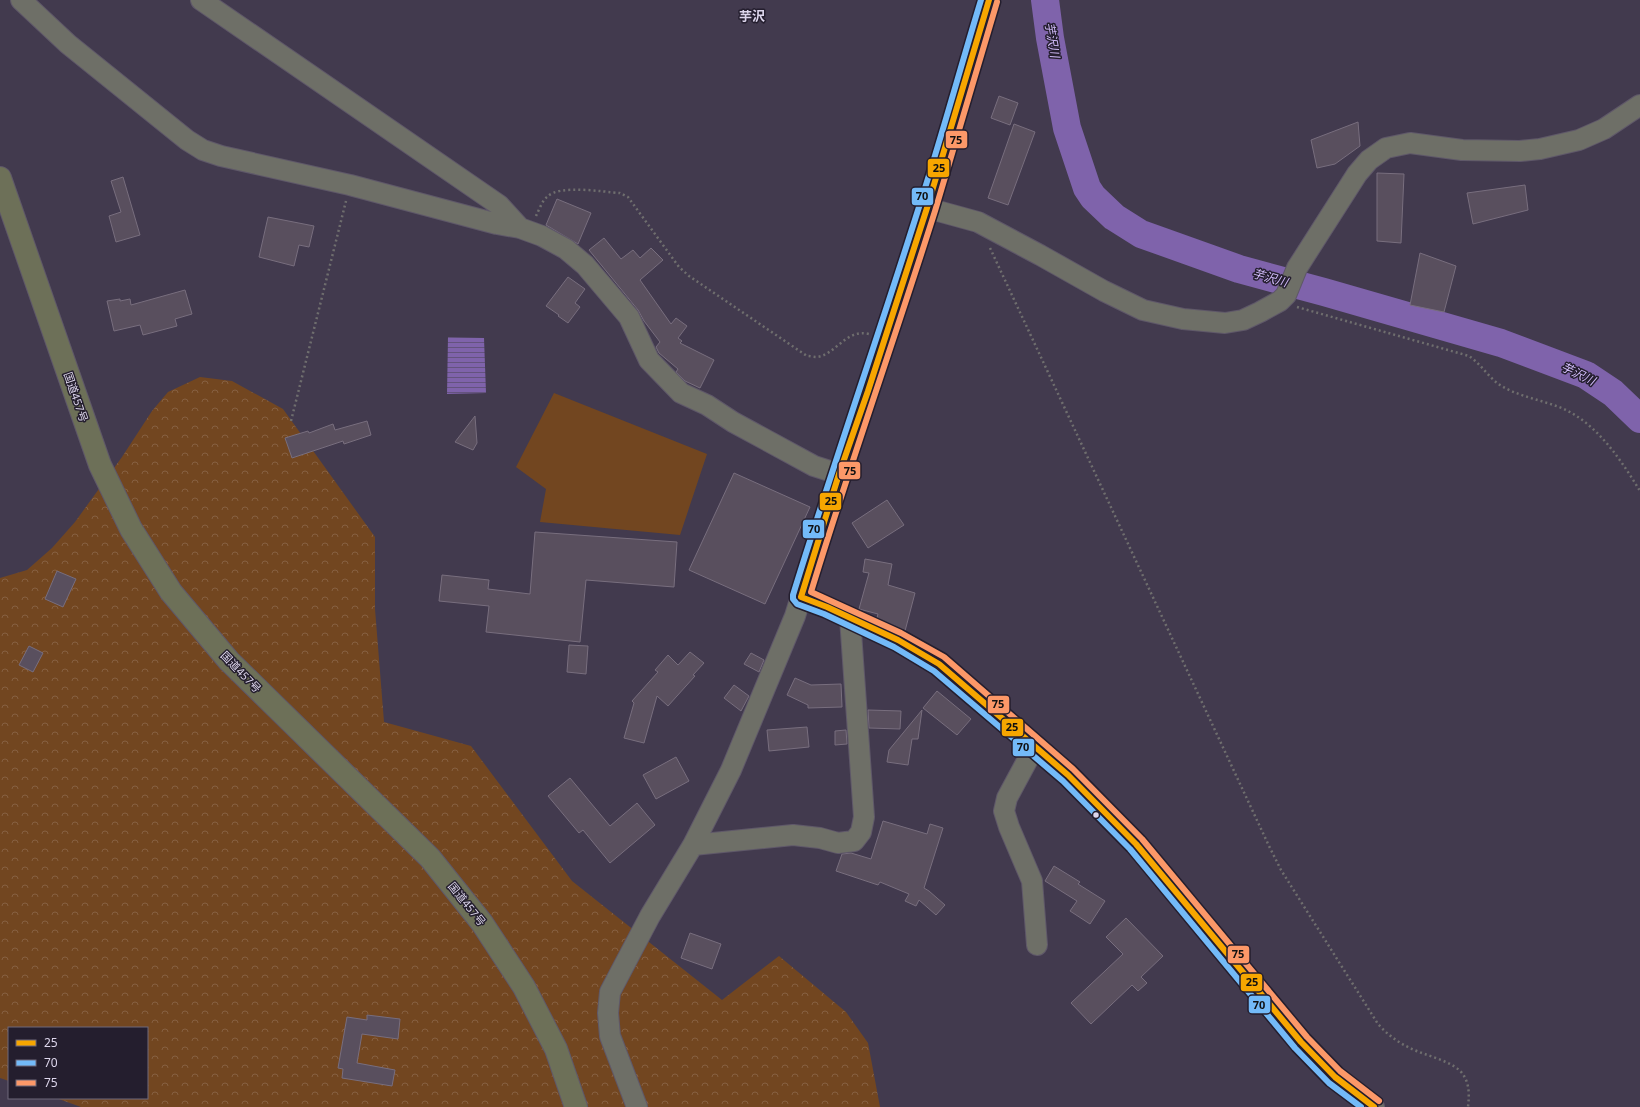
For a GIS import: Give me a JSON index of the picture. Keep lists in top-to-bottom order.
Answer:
{
  "streets": {
    "highway": ["国道457号"]
  },
  "districts": ["芋沢"],
  "water": ["芋沢川"],
  "lines": ["transit line 25", "transit line 70", "transit line 75"],
  "legend": ["25", "70", "75"]
}
